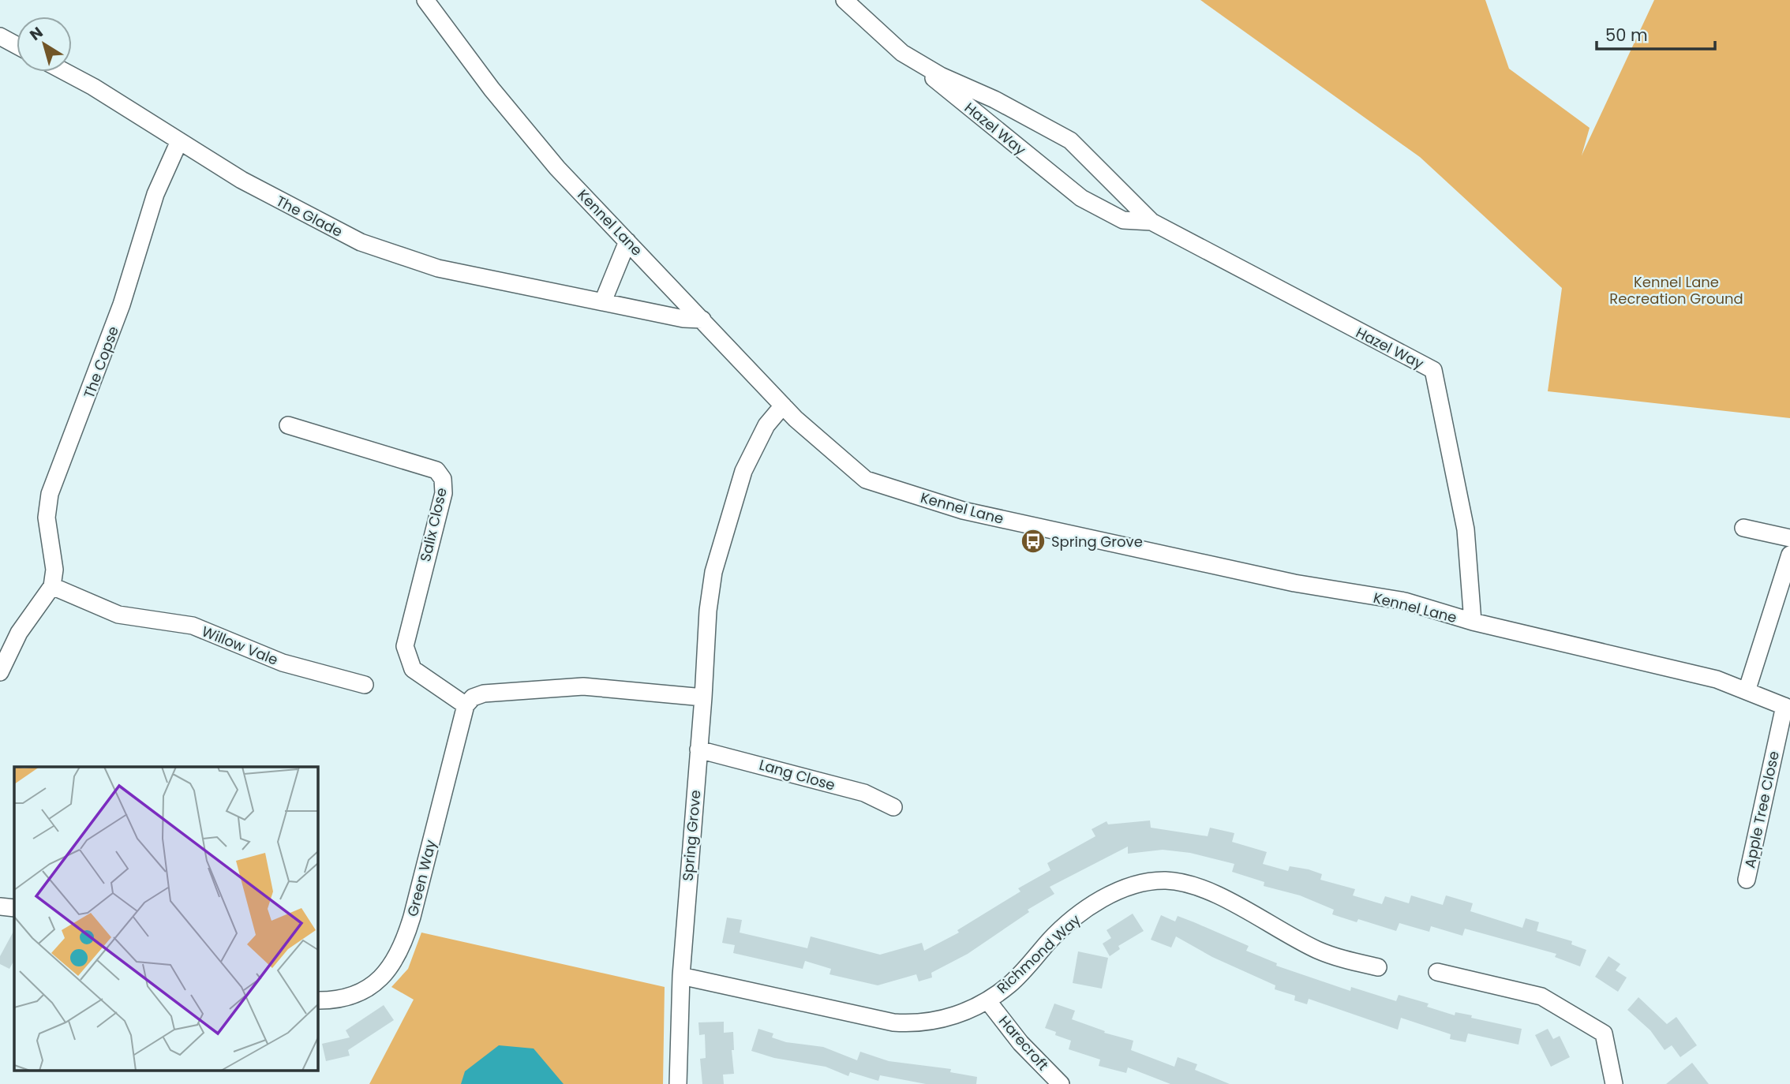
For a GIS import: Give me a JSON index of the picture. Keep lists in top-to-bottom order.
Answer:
{
  "streets": {
    "street": [
      "Hazel Way",
      "The Glade",
      "Kennel Lane",
      "The Copse",
      "Salix Close",
      "Willow Vale",
      "Lang Close",
      "Apple Tree Close",
      "Spring Grove",
      "Green Way",
      "Richmond Way",
      "Harecroft"
    ]
  },
  "crossings": [
    ["Hazel Way", "Kennel Lane"],
    ["The Glade", "Kennel Lane"],
    ["The Glade", "The Copse"],
    ["Kennel Lane", "Apple Tree Close"],
    ["Kennel Lane", "Spring Grove"],
    ["The Copse", "Willow Vale"],
    ["Salix Close", "Green Way"],
    ["Lang Close", "Spring Grove"],
    ["Spring Grove", "Richmond Way"],
    ["Richmond Way", "Harecroft"]
  ],
  "parks": ["Kennel Lane Recreation Ground"],
  "places": {
    "bus stop": ["Spring Grove"]
  },
  "scale_bar": "50 m",
  "north": "top left"
}
